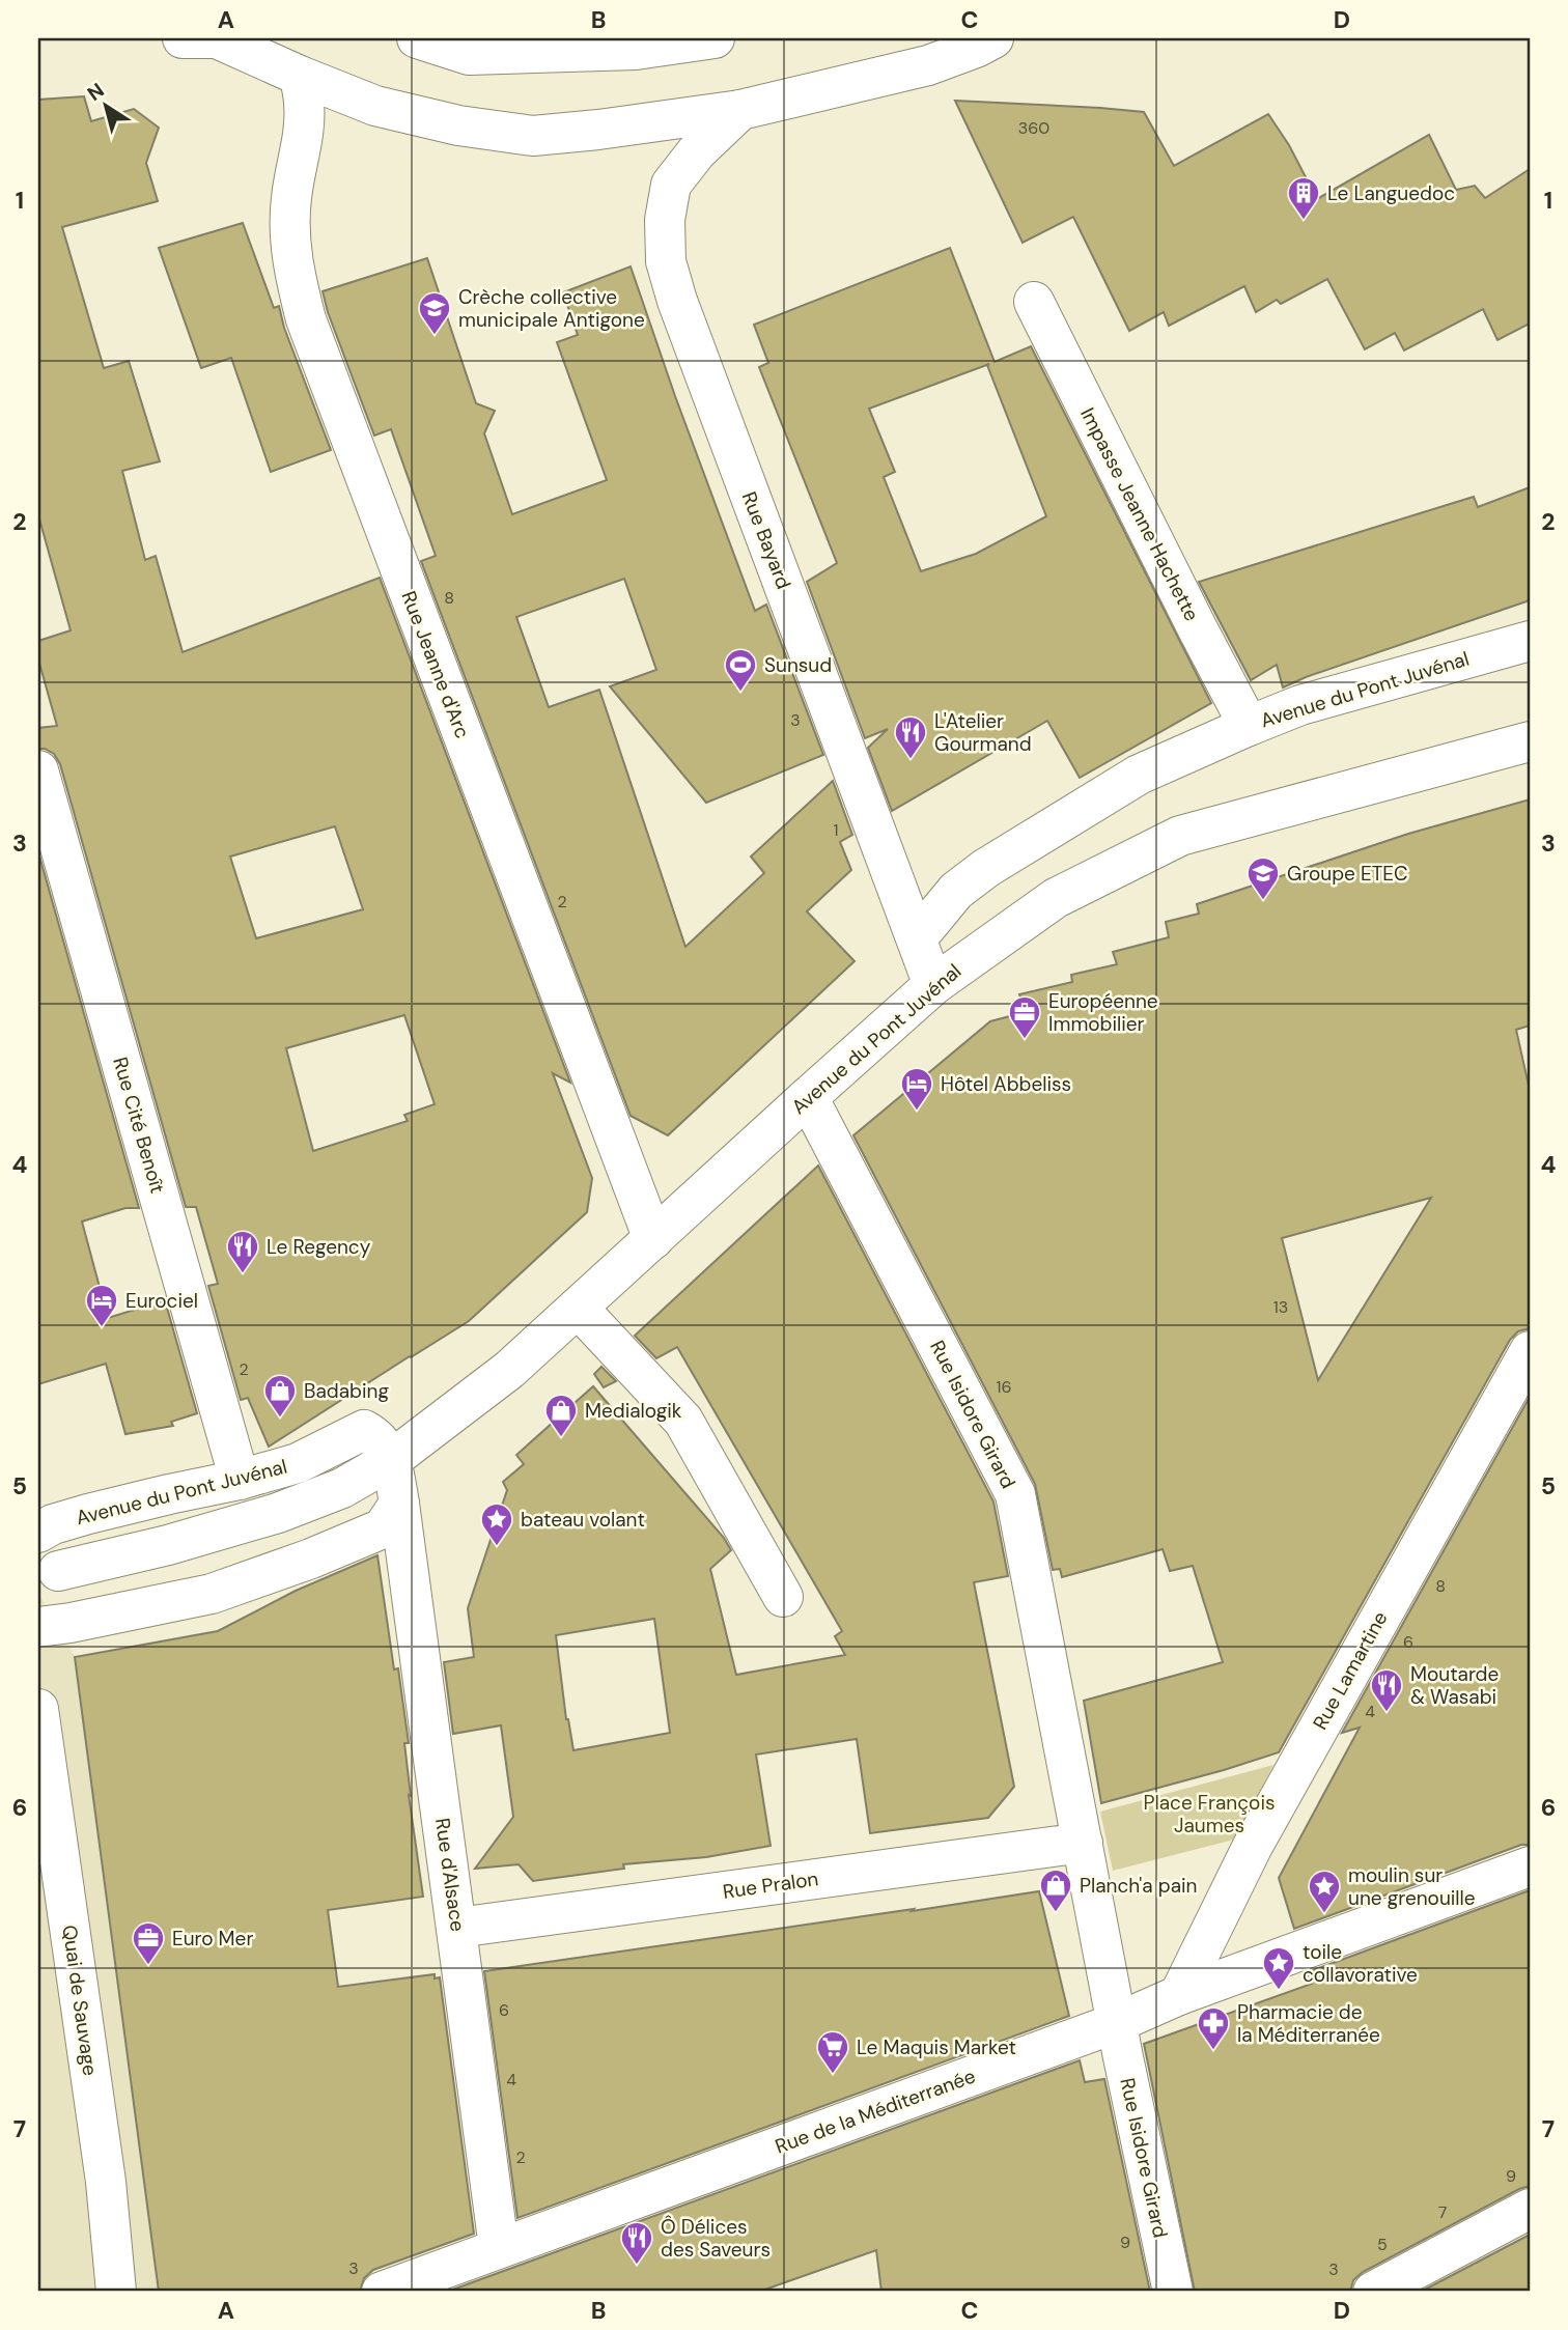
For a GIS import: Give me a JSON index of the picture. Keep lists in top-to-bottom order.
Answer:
{
  "streets": {
    "street": [
      "Impasse Jeanne Hachette",
      "Rue Bayard",
      "Rue Jeanne d'Arc",
      "Avenue du Pont Juvénal",
      "Rue Cité Benoît",
      "Rue Isidore Girard",
      "Rue Lamartine",
      "Rue d'Alsace",
      "Rue Pralon",
      "Quai de Sauvage",
      "Rue de la Méditerranée"
    ]
  },
  "crossings": [
    ["Impasse Jeanne Hachette", "Avenue du Pont Juvénal"],
    ["Rue Bayard", "Avenue du Pont Juvénal"],
    ["Rue Jeanne d'Arc", "Avenue du Pont Juvénal"],
    ["Avenue du Pont Juvénal", "Rue Cité Benoît"],
    ["Avenue du Pont Juvénal", "Rue Isidore Girard"],
    ["Avenue du Pont Juvénal", "Rue d'Alsace"],
    ["Rue Isidore Girard", "Rue Pralon"],
    ["Rue Isidore Girard", "Rue de la Méditerranée"],
    ["Rue Lamartine", "Rue de la Méditerranée"],
    ["Rue d'Alsace", "Rue Pralon"],
    ["Rue d'Alsace", "Rue de la Méditerranée"]
  ],
  "parks": ["Place François Jaumes"],
  "places": {
    "building": ["Le Languedoc"],
    "school or university": ["Crèche collective municipale Antigone", "Groupe ETEC"],
    "sports": ["Sunsud"],
    "restaurant": [
      "L'Atelier Gourmand",
      "Le Regency",
      "Moutarde & Wasabi",
      "Ô Délices des Saveurs"
    ],
    "office": ["Européenne Immobilier", "Euro Mer"],
    "hotel": ["Hôtel Abbeliss", "Eurociel"],
    "shop": ["Badabing", "Medialogik", "Planch'a pain"],
    "place": ["bateau volant", "moulin sur une grenouille", "toile collavorative"],
    "pharmacy": ["Pharmacie de la Méditerranée"],
    "supermarket": ["Le Maquis Market"]
  },
  "house_numbers": [
    "360",
    "8",
    "3",
    "1",
    "2",
    "13",
    "2",
    "16",
    "8",
    "6",
    "4",
    "6",
    "4",
    "2",
    "9",
    "7",
    "9",
    "5",
    "3",
    "3"
  ],
  "north": "top left",
  "grid": {
    "columns": [
      "A",
      "B",
      "C",
      "D"
    ],
    "rows": [
      "1",
      "2",
      "3",
      "4",
      "5",
      "6",
      "7"
    ]
  }
}
